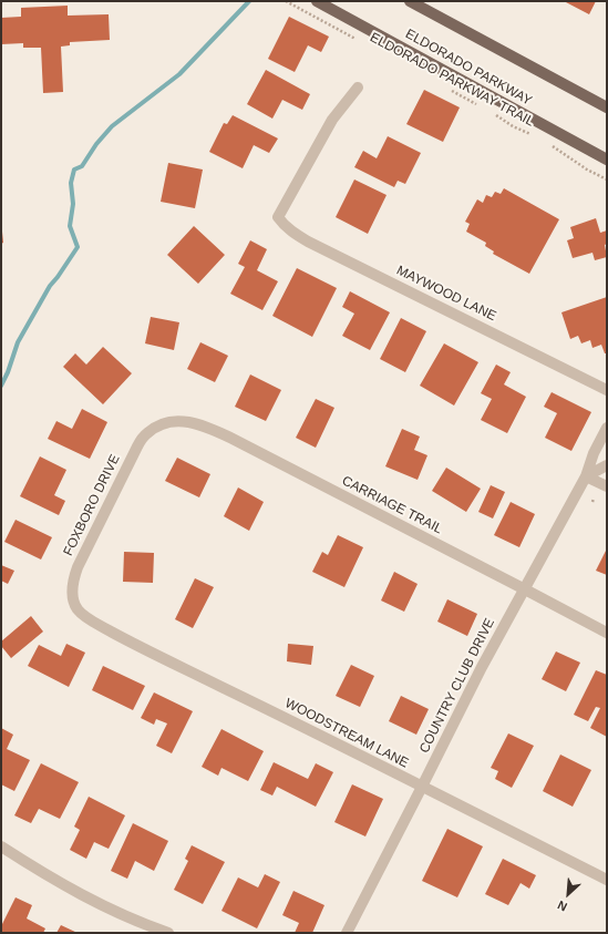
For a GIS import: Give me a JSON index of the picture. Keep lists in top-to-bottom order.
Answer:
{
  "streets": {
    "main road": ["ELDORADO PARKWAY"],
    "street": [
      "MAYWOOD LANE",
      "FOXBORO DRIVE",
      "CARRIAGE TRAIL",
      "COUNTRY CLUB DRIVE",
      "WOODSTREAM LANE"
    ],
    "path": ["ELDORADO PARKWAY TRAIL"]
  },
  "crossings": [
    ["FOXBORO DRIVE", "CARRIAGE TRAIL"],
    ["FOXBORO DRIVE", "WOODSTREAM LANE"],
    ["CARRIAGE TRAIL", "COUNTRY CLUB DRIVE"],
    ["COUNTRY CLUB DRIVE", "WOODSTREAM LANE"]
  ],
  "north": "bottom left"
}
